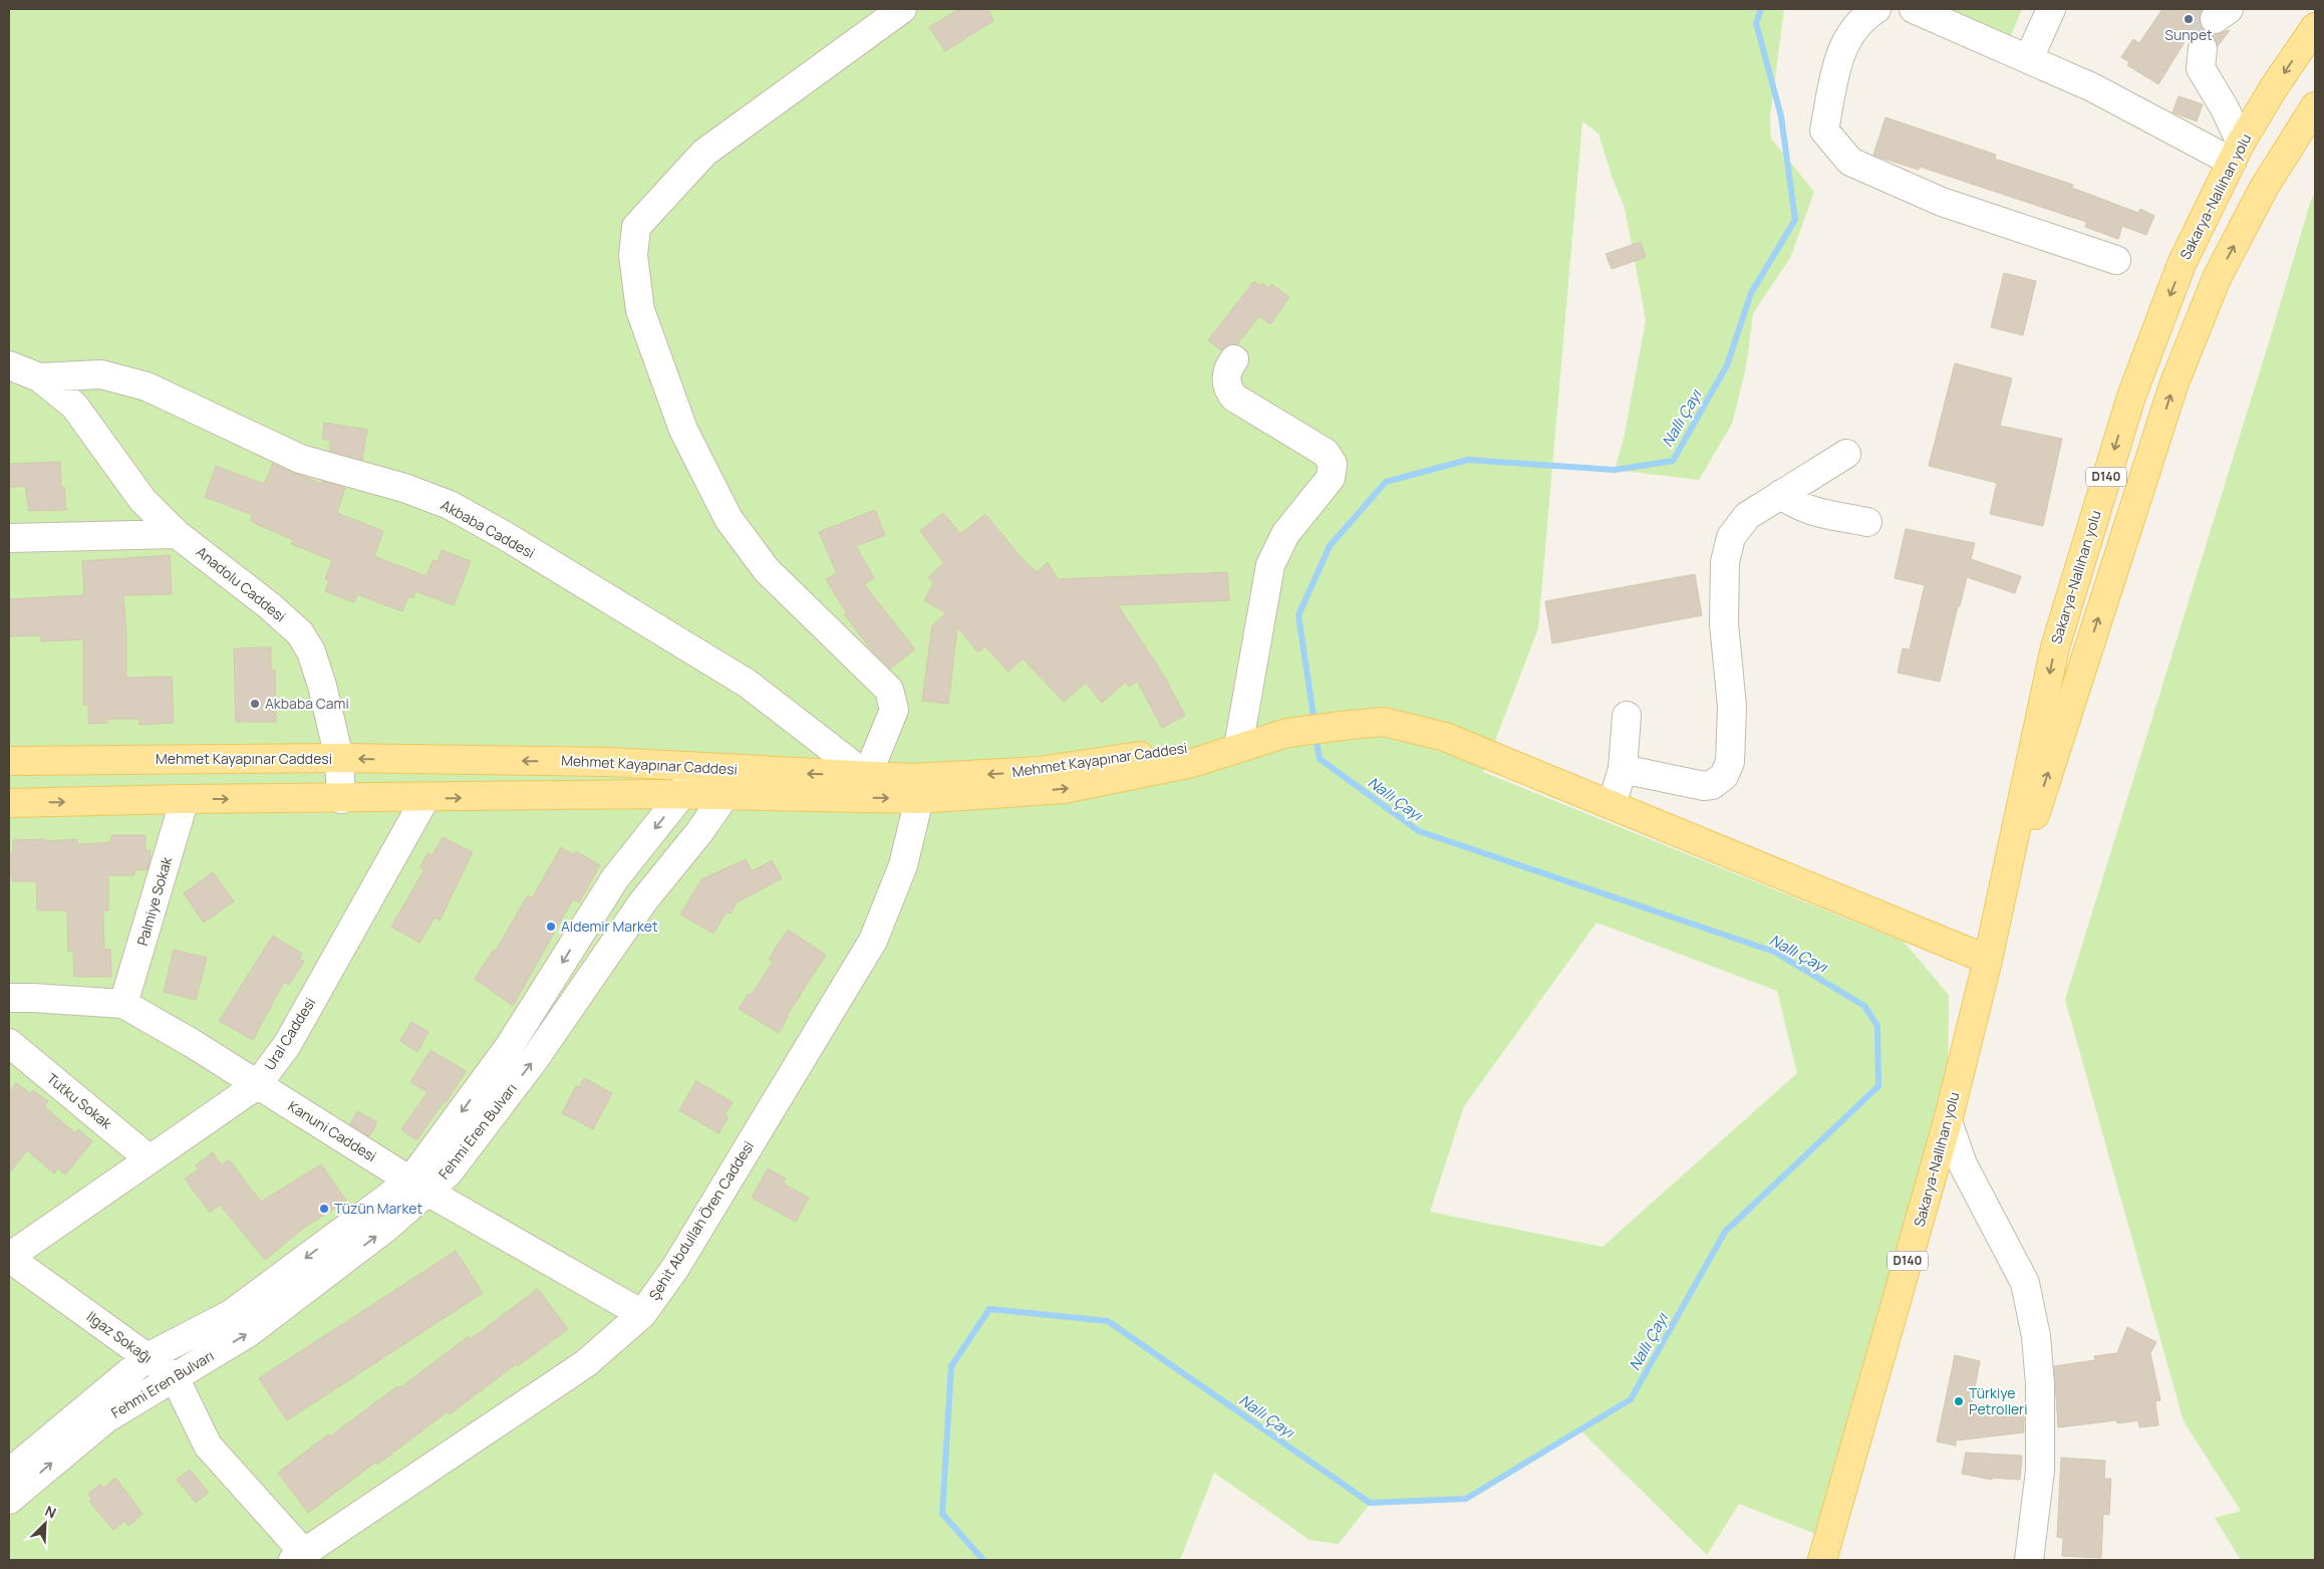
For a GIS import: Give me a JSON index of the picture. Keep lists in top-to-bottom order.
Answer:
{
  "streets": {
    "main road": ["Sakarya-Nallıhan yolu", "D140", "Mehmet Kayapınar Caddesi"],
    "street": [
      "Akbaba Caddesi",
      "Anadolu Caddesi",
      "Palmiye Sokak",
      "Ural Caddesi",
      "Tutku Sokak",
      "Kanuni Caddesi",
      "Fehmi Eren Bulvarı",
      "Şehit Abdullah Ören Caddesi",
      "Ilgaz Sokağı"
    ]
  },
  "crossings": [
    ["Akbaba Caddesi", "Anadolu Caddesi"],
    ["Akbaba Caddesi", "Mehmet Kayapınar Caddesi"],
    ["Anadolu Caddesi", "Mehmet Kayapınar Caddesi"],
    ["Mehmet Kayapınar Caddesi", "Palmiye Sokak"],
    ["Mehmet Kayapınar Caddesi", "Ural Caddesi"],
    ["Mehmet Kayapınar Caddesi", "Fehmi Eren Bulvarı"],
    ["Mehmet Kayapınar Caddesi", "Şehit Abdullah Ören Caddesi"],
    ["Palmiye Sokak", "Kanuni Caddesi"],
    ["Ural Caddesi", "Tutku Sokak"],
    ["Ural Caddesi", "Kanuni Caddesi"],
    ["Ural Caddesi", "Ilgaz Sokağı"],
    ["Kanuni Caddesi", "Fehmi Eren Bulvarı"],
    ["Kanuni Caddesi", "Şehit Abdullah Ören Caddesi"],
    ["Fehmi Eren Bulvarı", "Ilgaz Sokağı"],
    ["Şehit Abdullah Ören Caddesi", "Ilgaz Sokağı"]
  ],
  "water": ["Nallı Çayı"],
  "places": [
    "Sunpet",
    "Akbaba Cami",
    "Aldemir Market",
    "Tüzün Market",
    "Türkiye Petrolleri"
  ],
  "north": "top right"
}
